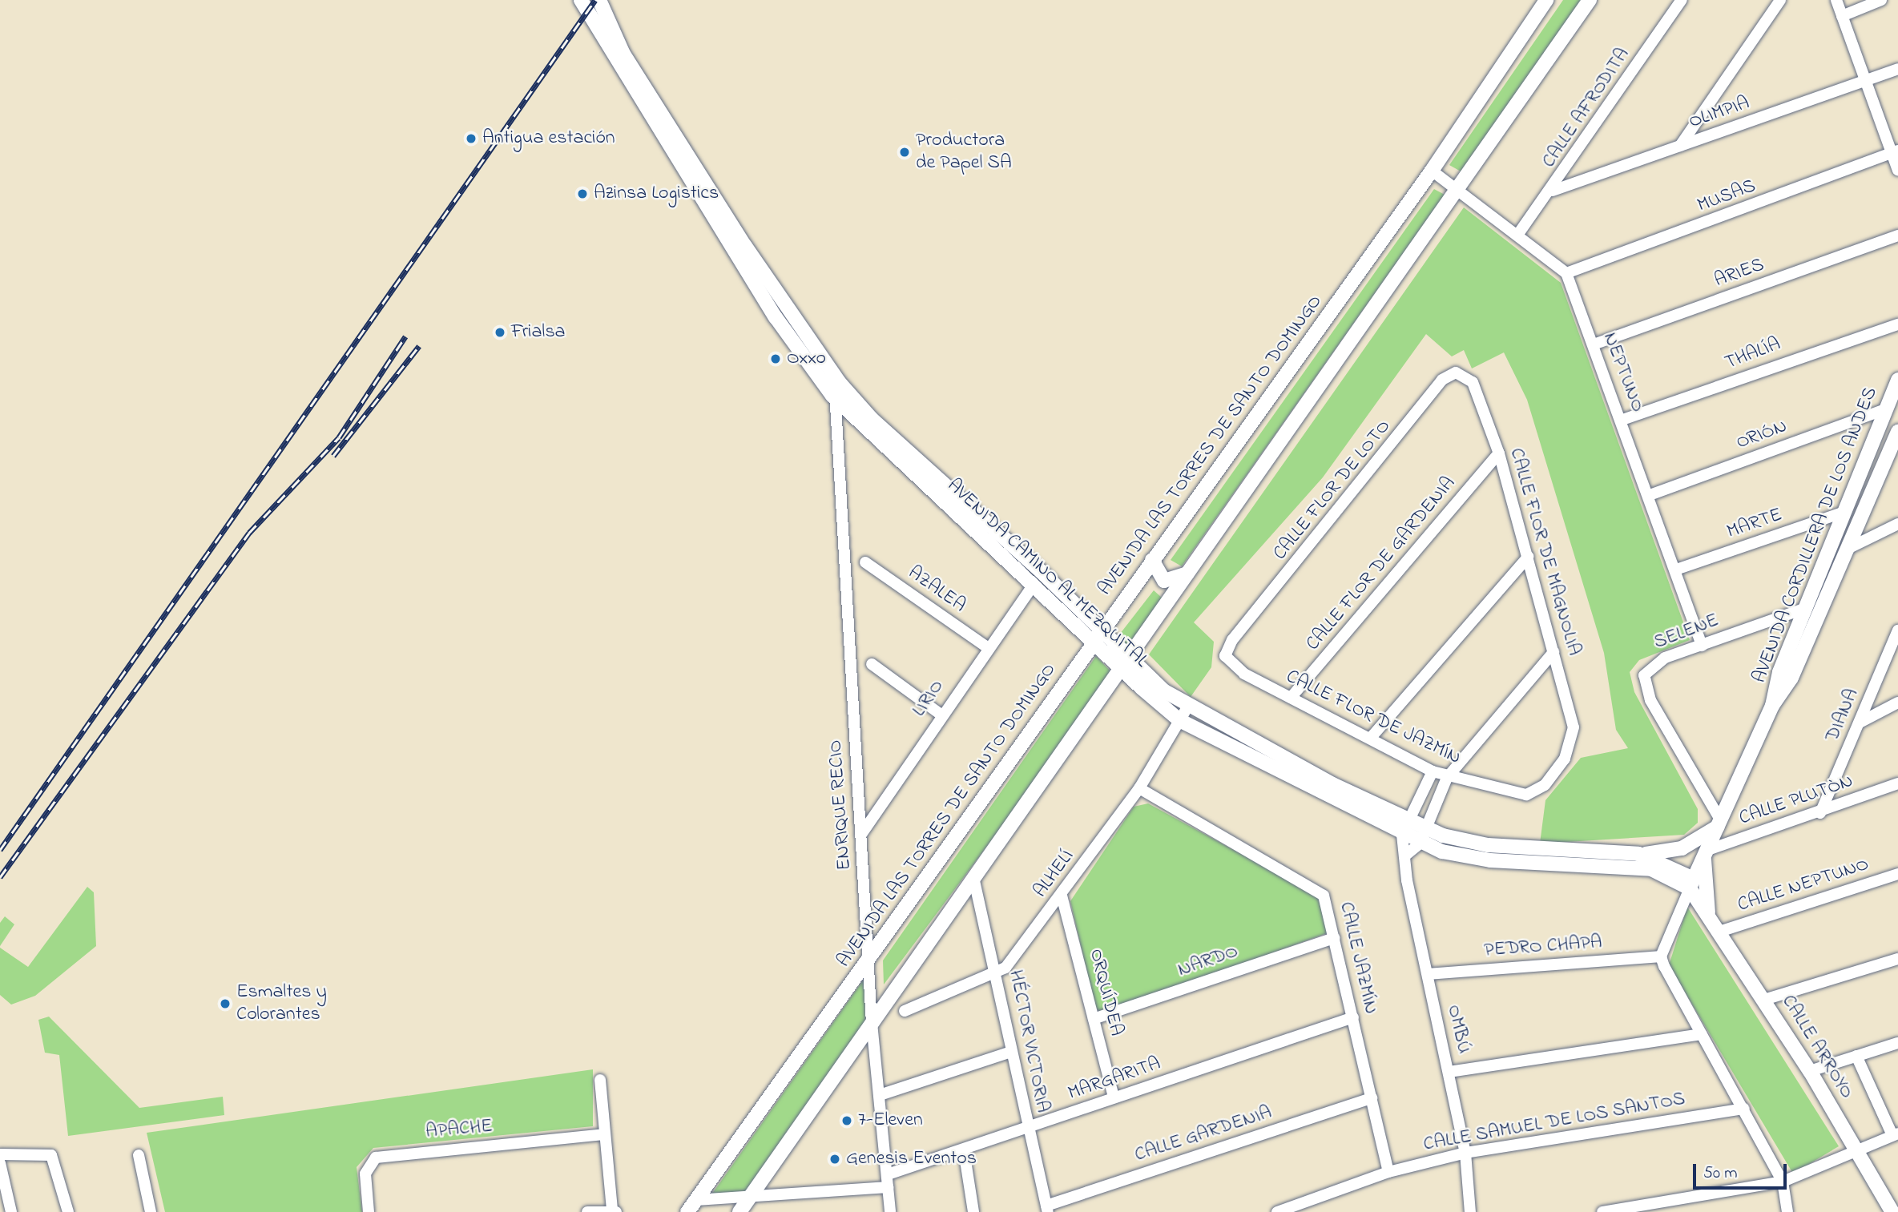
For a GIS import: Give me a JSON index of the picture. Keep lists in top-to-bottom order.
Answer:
{
  "streets": {
    "street": [
      "CALLE AFRODITA",
      "OLIMPIA",
      "MUSAS",
      "ARIES",
      "THALÍA",
      "NEPTUNO",
      "ORIÓN",
      "AVENIDA LAS TORRES DE SANTO DOMINGO",
      "CALLE FLOR DE LOTO",
      "MARTE",
      "AVENIDA CORDILLERA DE LOS ANDES",
      "CALLE FLOR DE MAGNOLIA",
      "CALLE FLOR DE GARDENIA",
      "AVENIDA CAMINO AL MEZQUITAL",
      "AZALEA",
      "SELENE",
      "LIRIO",
      "DIANA",
      "CALLE FLOR DE JAZMÍN",
      "CALLE PLUTÒN",
      "ENRIQUE RECIO",
      "ALHELÍ",
      "CALLE NEPTUNO",
      "PEDRO CHAPA",
      "CALLE JAZMÍN",
      "NARDO",
      "ORQUÍDEA",
      "OMBÚ",
      "HÉCTOR VICTORIA",
      "CALLE ARROYO",
      "MARGARITA",
      "CALLE SAMUEL DE LOS SANTOS",
      "APACHE",
      "CALLE GARDENIA"
    ]
  },
  "crossings": [
    ["CALLE AFRODITA", "OLIMPIA"],
    ["CALLE AFRODITA", "NEPTUNO"],
    ["MUSAS", "NEPTUNO"],
    ["ARIES", "NEPTUNO"],
    ["THALÍA", "NEPTUNO"],
    ["NEPTUNO", "ORIÓN"],
    ["NEPTUNO", "AVENIDA LAS TORRES DE SANTO DOMINGO"],
    ["NEPTUNO", "MARTE"],
    ["NEPTUNO", "SELENE"],
    ["ORIÓN", "AVENIDA CORDILLERA DE LOS ANDES"],
    ["AVENIDA LAS TORRES DE SANTO DOMINGO", "AVENIDA CAMINO AL MEZQUITAL"],
    ["AVENIDA LAS TORRES DE SANTO DOMINGO", "ENRIQUE RECIO"],
    ["CALLE FLOR DE LOTO", "CALLE FLOR DE MAGNOLIA"],
    ["CALLE FLOR DE LOTO", "CALLE FLOR DE JAZMÍN"],
    ["MARTE", "AVENIDA CORDILLERA DE LOS ANDES"],
    ["AVENIDA CORDILLERA DE LOS ANDES", "AVENIDA CAMINO AL MEZQUITAL"],
    ["AVENIDA CORDILLERA DE LOS ANDES", "SELENE"],
    ["AVENIDA CORDILLERA DE LOS ANDES", "CALLE PLUTÒN"],
    ["AVENIDA CORDILLERA DE LOS ANDES", "CALLE ARROYO"],
    ["CALLE FLOR DE MAGNOLIA", "CALLE FLOR DE GARDENIA"],
    ["CALLE FLOR DE MAGNOLIA", "CALLE FLOR DE JAZMÍN"],
    ["CALLE FLOR DE GARDENIA", "CALLE FLOR DE JAZMÍN"],
    ["AVENIDA CAMINO AL MEZQUITAL", "LIRIO"],
    ["AVENIDA CAMINO AL MEZQUITAL", "ENRIQUE RECIO"],
    ["AVENIDA CAMINO AL MEZQUITAL", "ALHELÍ"],
    ["AVENIDA CAMINO AL MEZQUITAL", "OMBÚ"],
    ["AVENIDA CAMINO AL MEZQUITAL", "CALLE ARROYO"],
    ["AZALEA", "LIRIO"],
    ["LIRIO", "ENRIQUE RECIO"],
    ["DIANA", "CALLE PLUTÒN"],
    ["ENRIQUE RECIO", "MARGARITA"],
    ["ALHELÍ", "CALLE JAZMÍN"],
    ["ALHELÍ", "ORQUÍDEA"],
    ["ALHELÍ", "HÉCTOR VICTORIA"],
    ["CALLE NEPTUNO", "CALLE ARROYO"],
    ["PEDRO CHAPA", "OMBÚ"],
    ["CALLE JAZMÍN", "NARDO"],
    ["CALLE JAZMÍN", "MARGARITA"],
    ["CALLE JAZMÍN", "CALLE SAMUEL DE LOS SANTOS"],
    ["CALLE JAZMÍN", "CALLE GARDENIA"],
    ["NARDO", "ORQUÍDEA"],
    ["ORQUÍDEA", "MARGARITA"],
    ["OMBÚ", "CALLE SAMUEL DE LOS SANTOS"],
    ["HÉCTOR VICTORIA", "MARGARITA"],
    ["HÉCTOR VICTORIA", "CALLE GARDENIA"]
  ],
  "places": [
    "Antigua estación",
    "Productora de Papel SA",
    "Azinsa Logistics",
    "Frialsa",
    "Oxxo",
    "Esmaltes y Colorantes",
    "7-Eleven",
    "Genesis Eventos"
  ],
  "scale_bar": "50 m"
}
